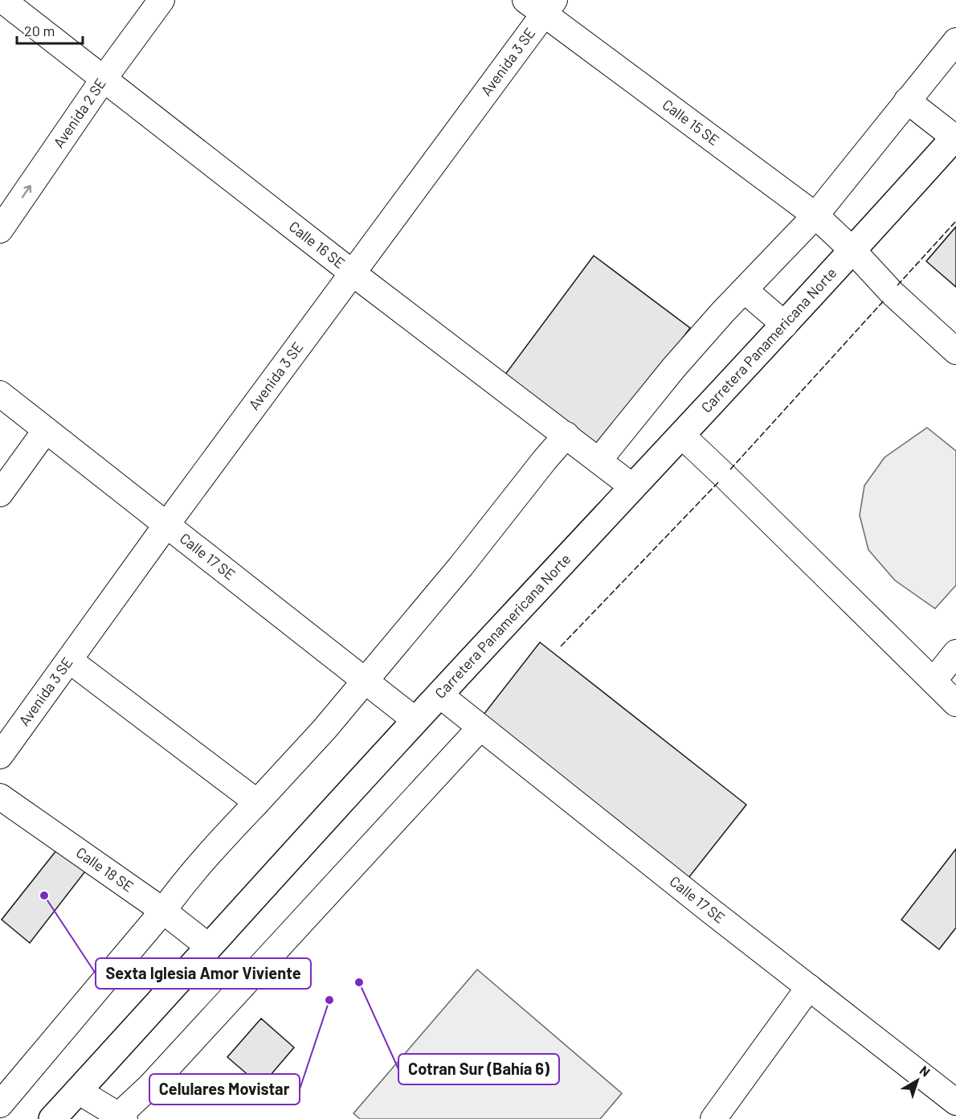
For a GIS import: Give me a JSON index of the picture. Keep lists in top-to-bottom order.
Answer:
{
  "streets": {
    "highway": ["Carretera Panamericana Norte"],
    "street": [
      "Avenida 3 SE",
      "Avenida 2 SE",
      "Calle 15 SE",
      "Calle 16 SE",
      "Calle 17 SE",
      "Calle 18 SE"
    ]
  },
  "crossings": [
    ["Avenida 3 SE", "Calle 15 SE"],
    ["Avenida 3 SE", "Calle 16 SE"],
    ["Avenida 3 SE", "Calle 17 SE"],
    ["Avenida 2 SE", "Calle 16 SE"],
    ["Calle 15 SE", "Carretera Panamericana Norte"],
    ["Calle 16 SE", "Carretera Panamericana Norte"],
    ["Carretera Panamericana Norte", "Calle 17 SE"],
    ["Carretera Panamericana Norte", "Calle 18 SE"]
  ],
  "one_way": ["Avenida 2 SE"],
  "places": ["Sexta Iglesia Amor Viviente", "Cotran Sur (Bahía 6)", "Celulares Movistar"],
  "scale_bar": "20 m",
  "north": "top right"
}
